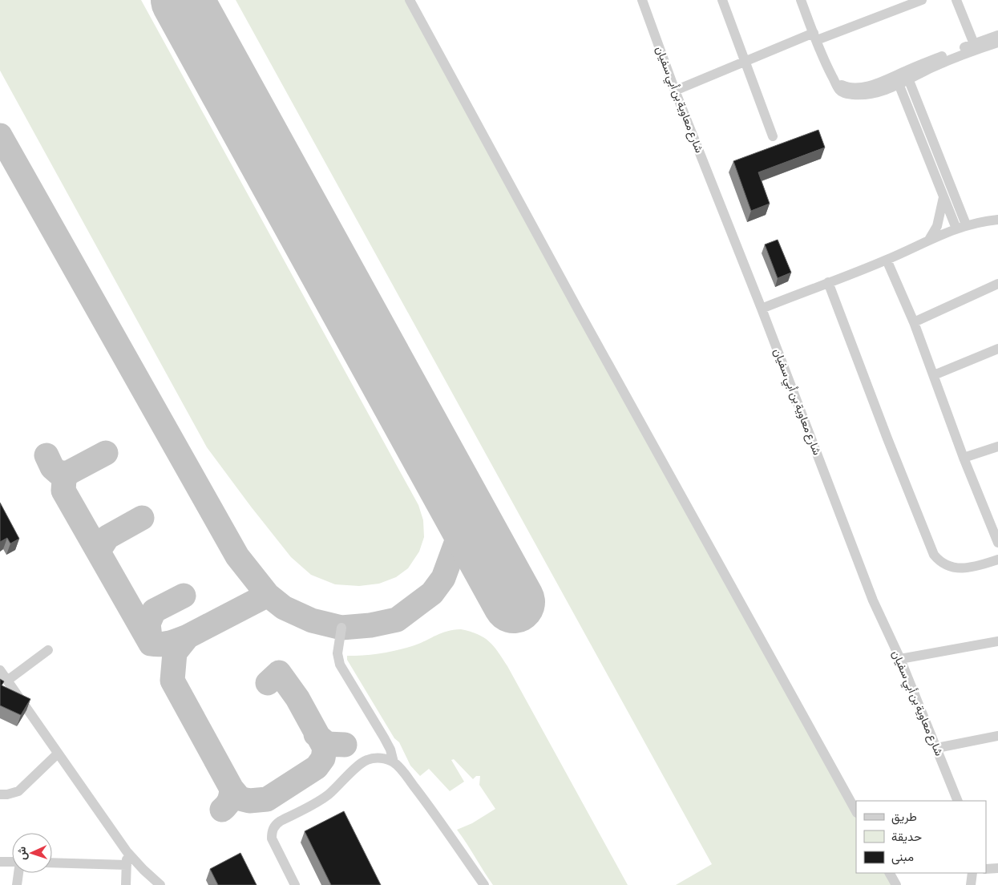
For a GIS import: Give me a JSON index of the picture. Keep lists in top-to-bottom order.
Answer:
{
  "streets": {
    "street": ["شارع معاوية بن أبي سفيان"]
  },
  "legend": ["طريق", "حديقة", "مبنى"],
  "north": "left"
}
